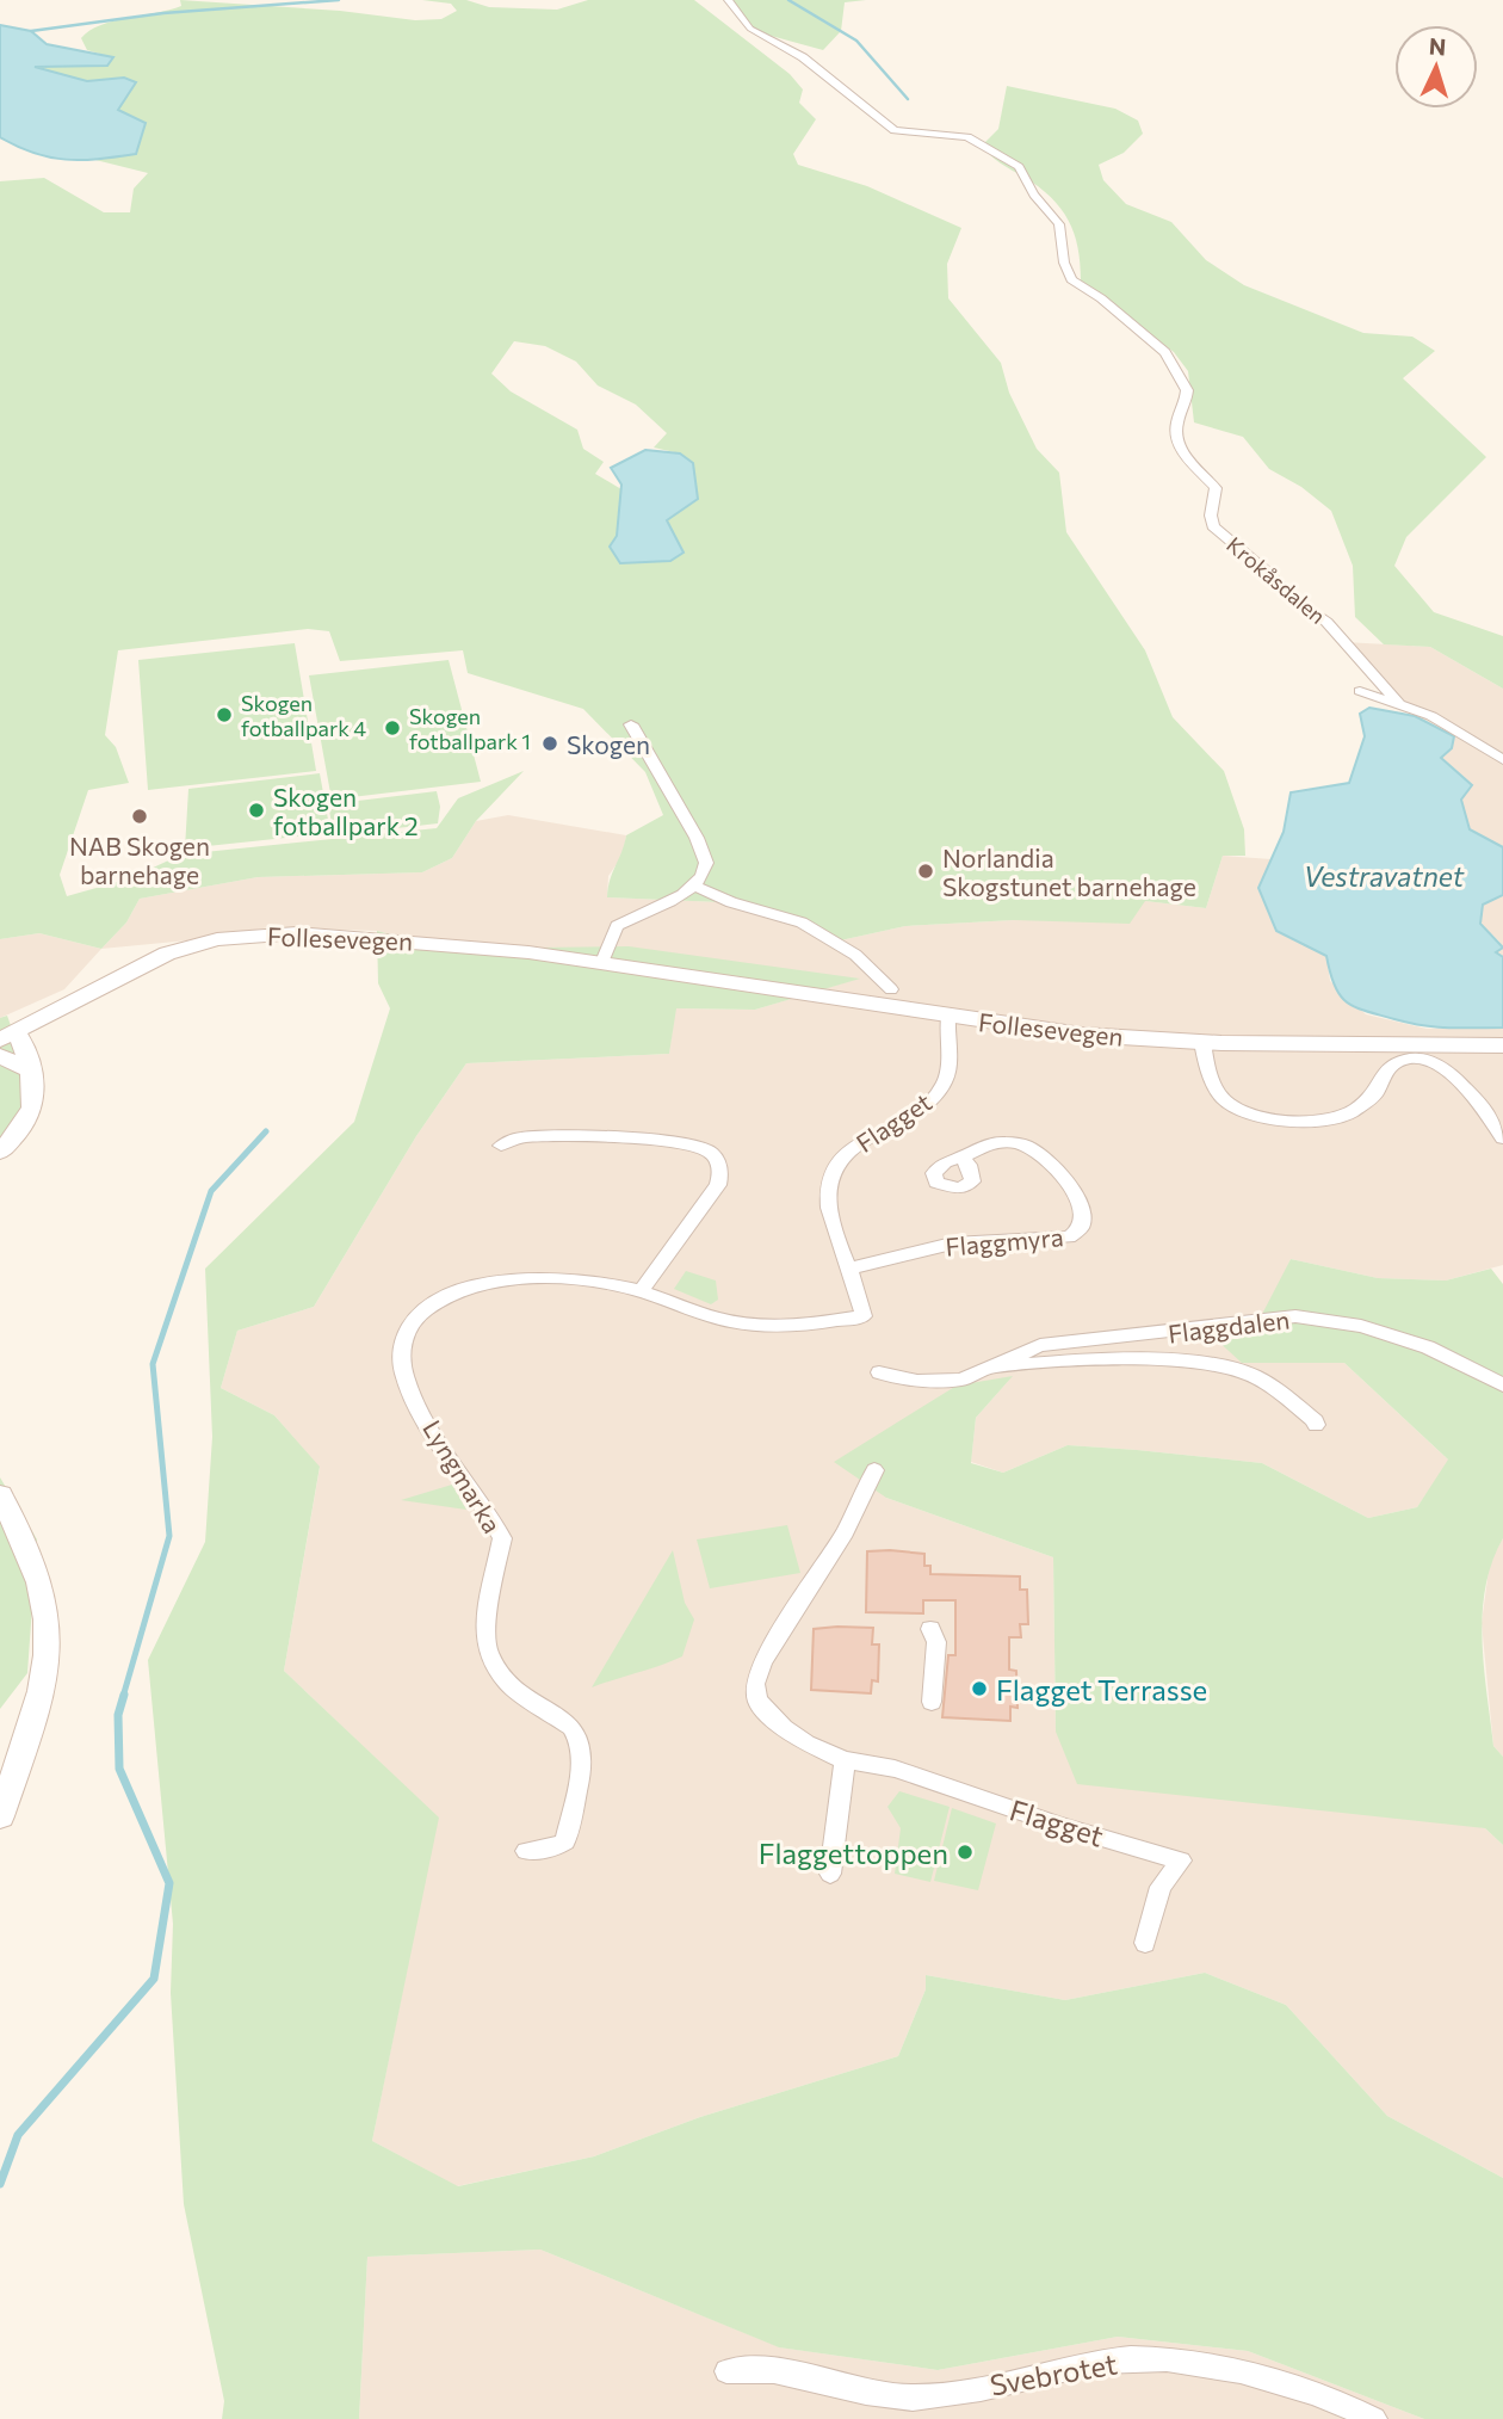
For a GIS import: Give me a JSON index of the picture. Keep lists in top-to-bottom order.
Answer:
{
  "streets": {
    "main road": ["Follesevegen"],
    "street": [
      "Krokåsdalen",
      "Flagget",
      "Flaggmyra",
      "Flaggdalen",
      "Lyngmarka",
      "Svebrotet"
    ]
  },
  "crossings": [
    ["Follesevegen", "Flagget"],
    ["Flagget", "Flaggmyra"],
    ["Flagget", "Lyngmarka"]
  ],
  "water": ["Vestravatnet"],
  "places": [
    "Skogen fotballpark 4",
    "Skogen fotballpark 1",
    "Skogen",
    "Skogen fotballpark 2",
    "NAB Skogen barnehage",
    "Norlandia Skogstunet barnehage",
    "Flagget Terrasse",
    "Flaggettoppen"
  ],
  "north": "top"
}
